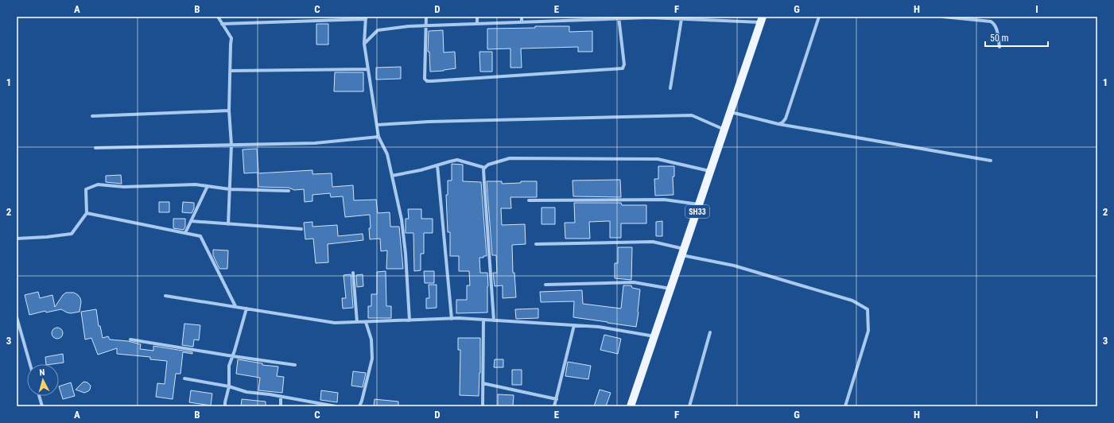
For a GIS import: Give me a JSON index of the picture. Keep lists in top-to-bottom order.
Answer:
{
  "streets": {
    "main road": ["SH33"]
  },
  "scale_bar": "50 m",
  "north": "top",
  "grid": {
    "columns": [
      "A",
      "B",
      "C",
      "D",
      "E",
      "F",
      "G",
      "H",
      "I"
    ],
    "rows": ["1", "2", "3"]
  }
}
